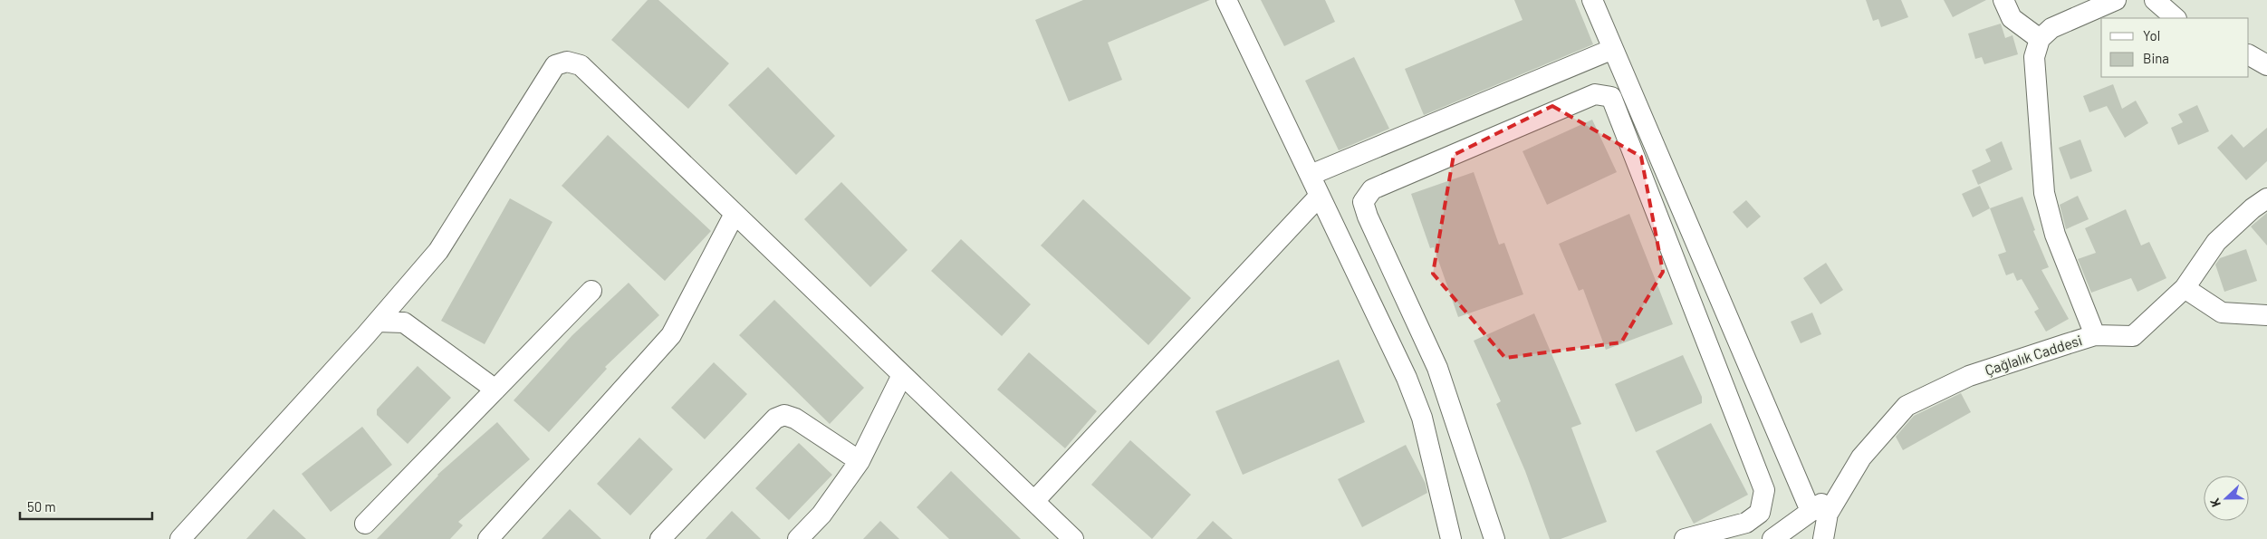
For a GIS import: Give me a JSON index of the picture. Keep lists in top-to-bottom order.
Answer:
{
  "streets": {
    "street": ["Çağlalık Caddesi"]
  },
  "legend": ["Yol", "Bina"],
  "scale_bar": "50 m",
  "north": "left"
}
